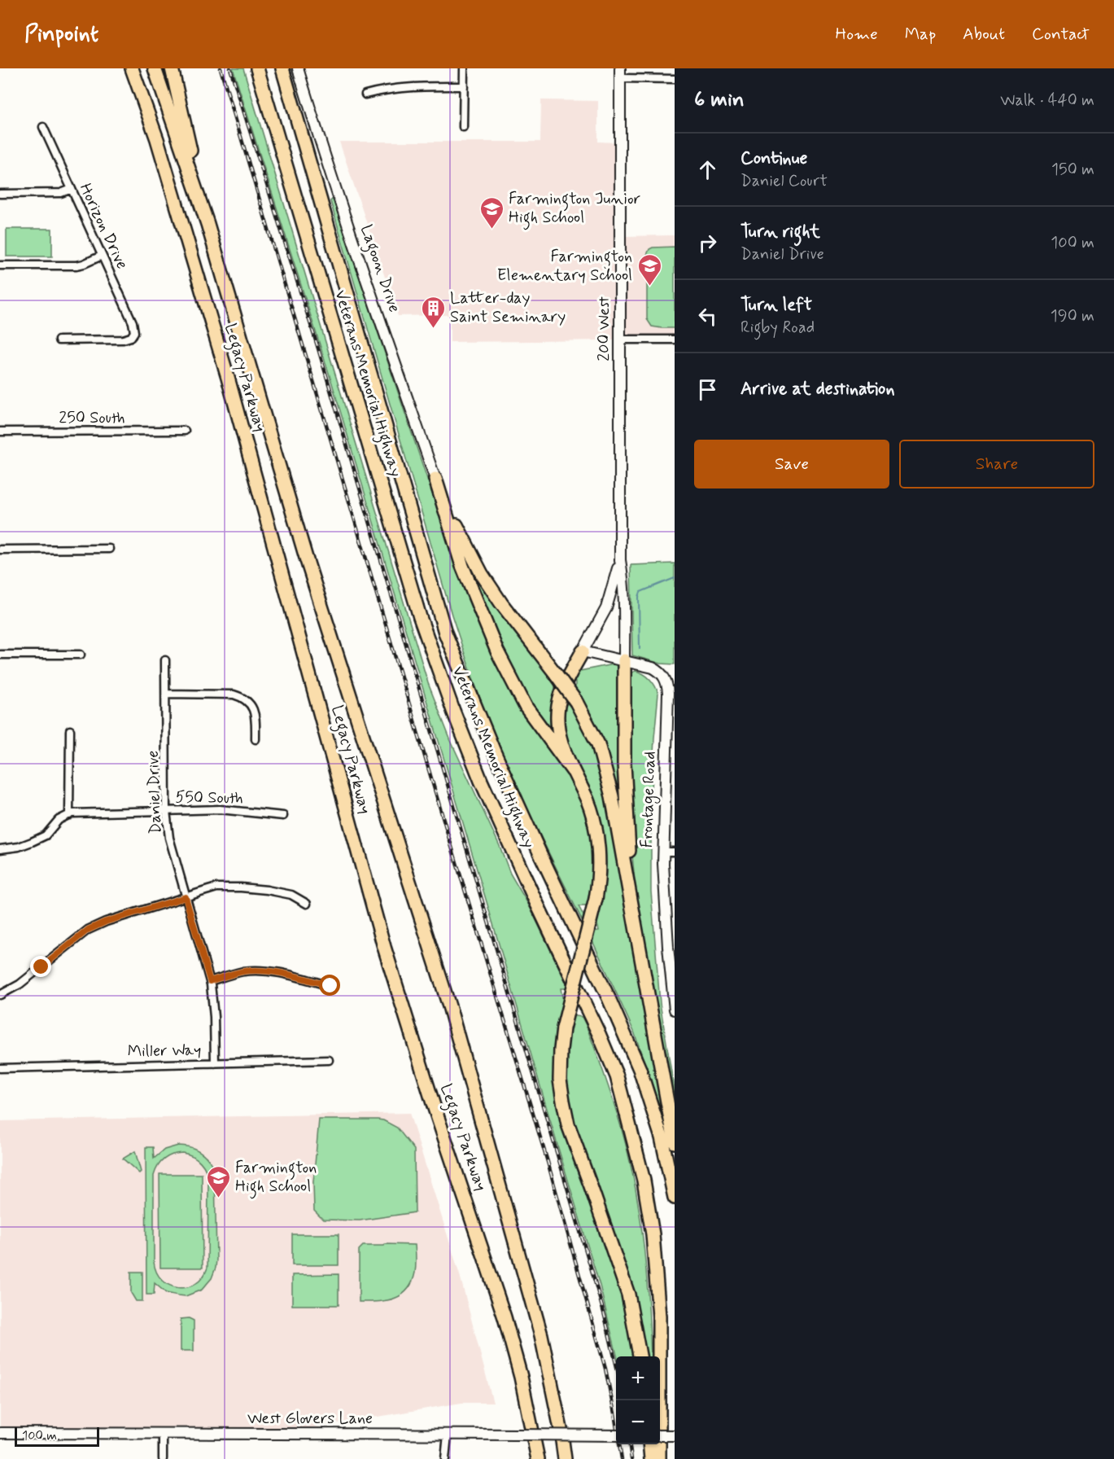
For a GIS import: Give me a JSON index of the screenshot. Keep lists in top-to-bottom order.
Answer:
{
  "streets": {
    "highway": ["Legacy Parkway", "Veterans Memorial Highway"],
    "street": [
      "Horizon Drive",
      "Lagoon Drive",
      "200 West",
      "250 South",
      "Daniel Drive",
      "550 South",
      "Frontage Road",
      "Miller Way",
      "West Glovers Lane"
    ]
  },
  "crossings": [
    ["Daniel Drive", "550 South"],
    ["Daniel Drive", "Miller Way"]
  ],
  "places": {
    "school or university": ["Farmington Junior High School", "Farmington Elementary School", "Farmington High School"],
    "building": ["Latter-day Saint Seminary"]
  },
  "scale_bar": "100 m",
  "page": {
    "header": "Pinpoint",
    "nav": [
      "Home",
      "Map",
      "About",
      "Contact"
    ],
    "heading": ["6 min", "Walk · 440 m"],
    "list": [
      ["Continue", "Daniel Court", "150 m"],
      ["Turn right", "Daniel Drive", "100 m"],
      ["Turn left", "Rigby Road", "190 m"],
      "Arrive at destination"
    ],
    "buttons": ["Save", "Share"],
    "map_buttons": ["+", "−"],
    "scale": "100 m"
  }
}
